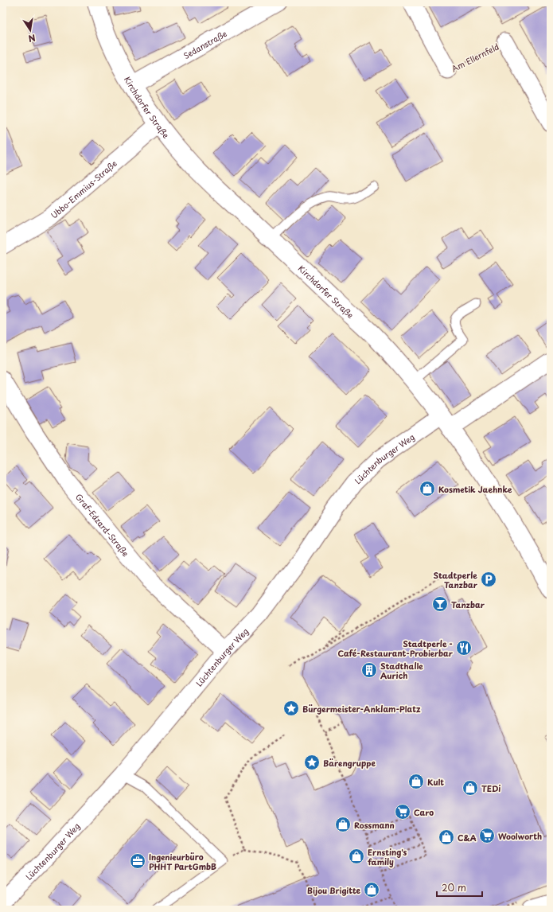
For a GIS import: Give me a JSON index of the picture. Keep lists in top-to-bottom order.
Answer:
{
  "streets": {
    "street": [
      "Sedanstraße",
      "Am Ellernfeld",
      "Kirchdorfer Straße",
      "Ubbo-Emmius-Straße",
      "Lüchtenburger Weg",
      "Graf-Edzard-Straße"
    ]
  },
  "crossings": [
    ["Sedanstraße", "Kirchdorfer Straße"],
    ["Kirchdorfer Straße", "Ubbo-Emmius-Straße"],
    ["Kirchdorfer Straße", "Lüchtenburger Weg"],
    ["Lüchtenburger Weg", "Graf-Edzard-Straße"]
  ],
  "places": {
    "shop": [
      "Kosmetik Jaehnke",
      "Kult",
      "TEDi",
      "Rossmann",
      "C&A",
      "Ernsting's family",
      "Bijou Brigitte"
    ],
    "parking": ["Stadtperle Tanzbar"],
    "bar": ["Tanzbar"],
    "restaurant": ["Stadtperle - Café-Restaurant-Probierbar"],
    "building": ["Stadthalle Aurich"],
    "place": ["Bürgermeister-Anklam-Platz", "Bärengruppe"],
    "supermarket": ["Caro", "Woolworth"],
    "office": ["Ingenieurbüro PHHT PartGmbB"]
  },
  "scale_bar": "20 m",
  "north": "bottom"
}
